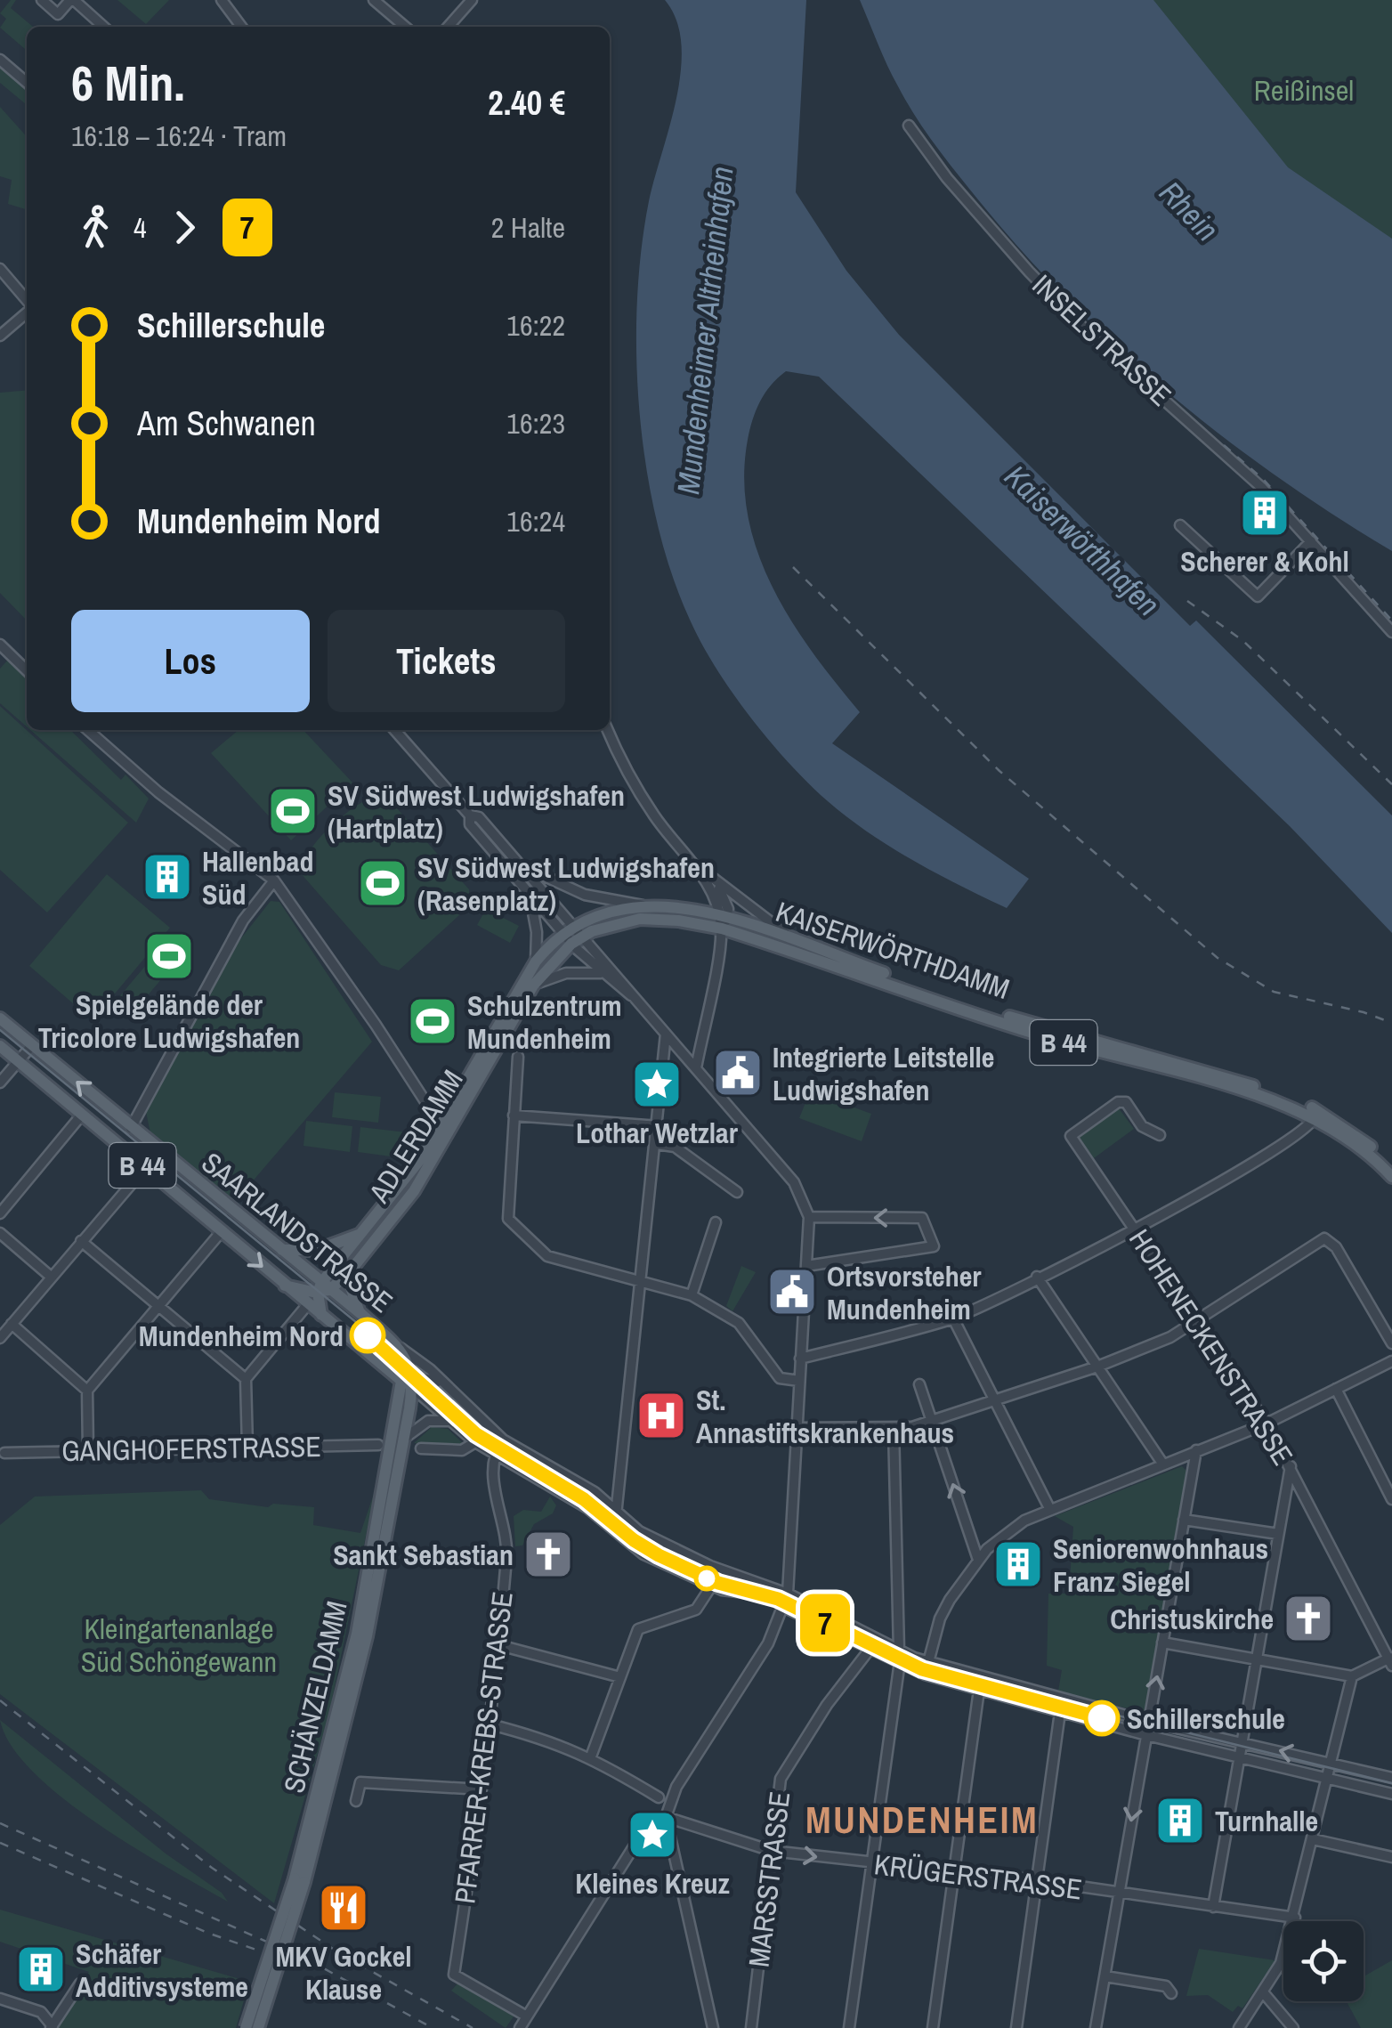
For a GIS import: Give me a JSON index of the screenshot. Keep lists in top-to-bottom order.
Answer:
{
  "streets": {
    "main road": [
      "KAISERWÖRTHDAMM",
      "B 44",
      "ADLERDAMM",
      "SAARLANDSTRASSE",
      "SCHÄNZELDAMM"
    ],
    "street": [
      "INSELSTRASSE",
      "HOHENECKENSTRASSE",
      "GANGHOFERSTRASSE",
      "PFARRER-KREBS-STRASSE",
      "KRÜGERSTRASSE",
      "MARSSTRASSE"
    ]
  },
  "crossings": [
    ["KAISERWÖRTHDAMM", "B 44"],
    ["KAISERWÖRTHDAMM", "ADLERDAMM"],
    ["B 44", "ADLERDAMM"],
    ["ADLERDAMM", "SAARLANDSTRASSE"],
    ["SAARLANDSTRASSE", "SCHÄNZELDAMM"],
    ["SAARLANDSTRASSE", "PFARRER-KREBS-STRASSE"],
    ["SAARLANDSTRASSE", "MARSSTRASSE"],
    ["KRÜGERSTRASSE", "MARSSTRASSE"]
  ],
  "districts": ["MUNDENHEIM"],
  "water": ["Rhein", "Mundenheimer Altrheinhafen", "Kaiserwörthhafen"],
  "parks": ["Reißinsel", "Kleingartenanlage Süd Schöngewann"],
  "places": {
    "building": [
      "Scherer & Kohl",
      "Hallenbad Süd",
      "Seniorenwohnhaus Franz Siegel",
      "Turnhalle",
      "Schäfer Additivsysteme"
    ],
    "sports": [
      "SV Südwest Ludwigshafen (Hartplatz)",
      "SV Südwest Ludwigshafen (Rasenplatz)",
      "Spielgelände der Tricolore Ludwigshafen",
      "Schulzentrum Mundenheim"
    ],
    "public building": ["Integrierte Leitstelle Ludwigshafen", "Ortsvorsteher Mundenheim"],
    "place": ["Lothar Wetzlar", "Kleines Kreuz"],
    "other": ["Mundenheim Nord", "Schillerschule"],
    "hospital": ["St. Annastiftskrankenhaus"],
    "church": ["Sankt Sebastian", "Christuskirche"],
    "restaurant": ["MKV Gockel Klause"]
  },
  "lines": ["tram line 7"],
  "page": {
    "on_map": "7",
    "heading": ["6 Min.", "16:18 – 16:24 · Tram", "2.40 €"],
    "legs": ["4", "7", "2 Halte"],
    "list": [
      {
        "name": "Schillerschule",
        "value": "16:22"
      },
      {
        "name": "Am Schwanen",
        "value": "16:23"
      },
      {
        "name": "Mundenheim Nord",
        "value": "16:24"
      }
    ],
    "buttons": ["Los", "Tickets"]
  }
}
